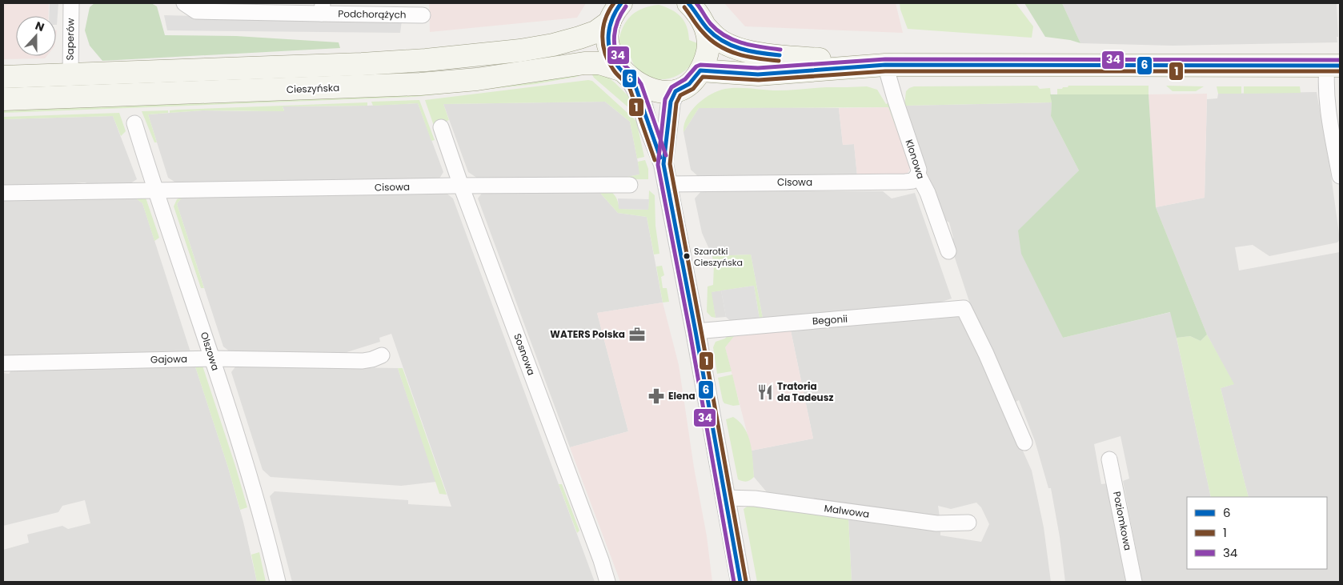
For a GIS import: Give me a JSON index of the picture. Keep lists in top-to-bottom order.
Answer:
{
  "streets": {
    "main road": ["Cieszyńska"],
    "street": [
      "Podchorążych",
      "Saperów",
      "Klonowa",
      "Cisowa",
      "Begonii",
      "Olszowa",
      "Sosnowa",
      "Gajowa",
      "Malwowa",
      "Poziomkowa"
    ]
  },
  "crossings": [
    ["Klonowa", "Cisowa"],
    ["Cisowa", "Olszowa"],
    ["Cisowa", "Sosnowa"],
    ["Olszowa", "Gajowa"]
  ],
  "places": {
    "other": ["Szarotki Cieszyńska"],
    "office": ["WATERS Polska"],
    "restaurant": ["Tratoria da Tadeusz"],
    "pharmacy": ["Elena"]
  },
  "lines": ["transit line 6", "transit line 1", "transit line 34"],
  "legend": ["6", "1", "34"],
  "north": "top"
}
